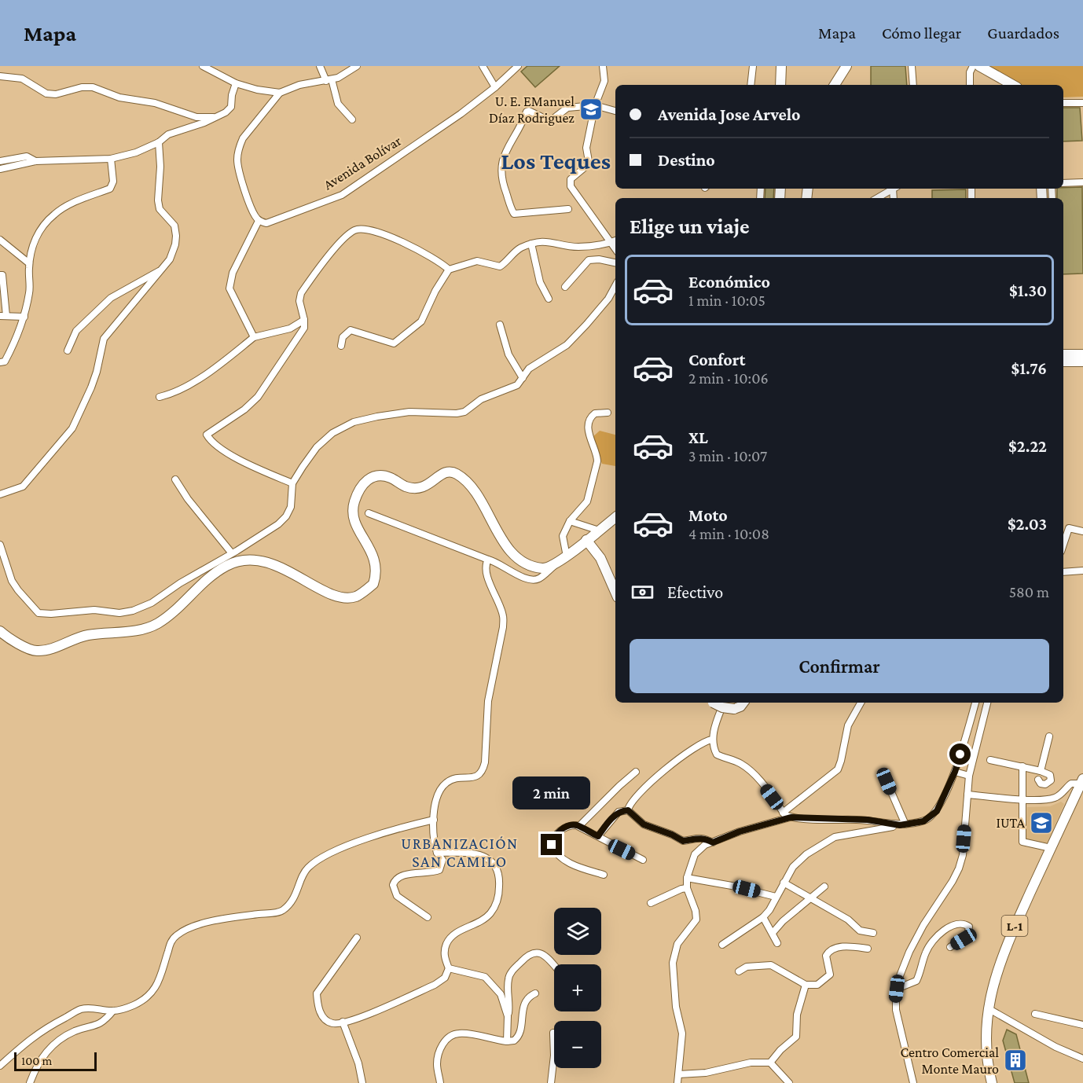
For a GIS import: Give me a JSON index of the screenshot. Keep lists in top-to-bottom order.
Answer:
{
  "streets": {
    "street": ["Avenida Bolívar", "L-1"]
  },
  "districts": ["Los Teques", "URBANIZACIÓN SAN CAMILO"],
  "places": {
    "school or university": ["U. E. EManuel Díaz Rodriguez", "IUTA"],
    "building": ["Centro Comercial Monte Mauro"]
  },
  "scale_bar": "100 m",
  "page": {
    "header": "Mapa",
    "nav": ["Mapa", "Cómo llegar", "Guardados"],
    "banner": ["Avenida Jose Arvelo", "Destino"],
    "heading": "Elige un viaje",
    "list": [
      {
        "name": "Económico",
        "note": "1 min · 10:05",
        "value": "$1.30"
      },
      {
        "name": "Confort",
        "note": "2 min · 10:06",
        "value": "$1.76"
      },
      {
        "name": "XL",
        "note": "3 min · 10:07",
        "value": "$2.22"
      },
      {
        "name": "Moto",
        "note": "4 min · 10:08",
        "value": "$2.03"
      }
    ],
    "pay": ["Efectivo", "580 m"],
    "buttons": "Confirmar",
    "bubble": "2 min",
    "map_buttons": ["+", "−"],
    "scale": "100 m"
  }
}
